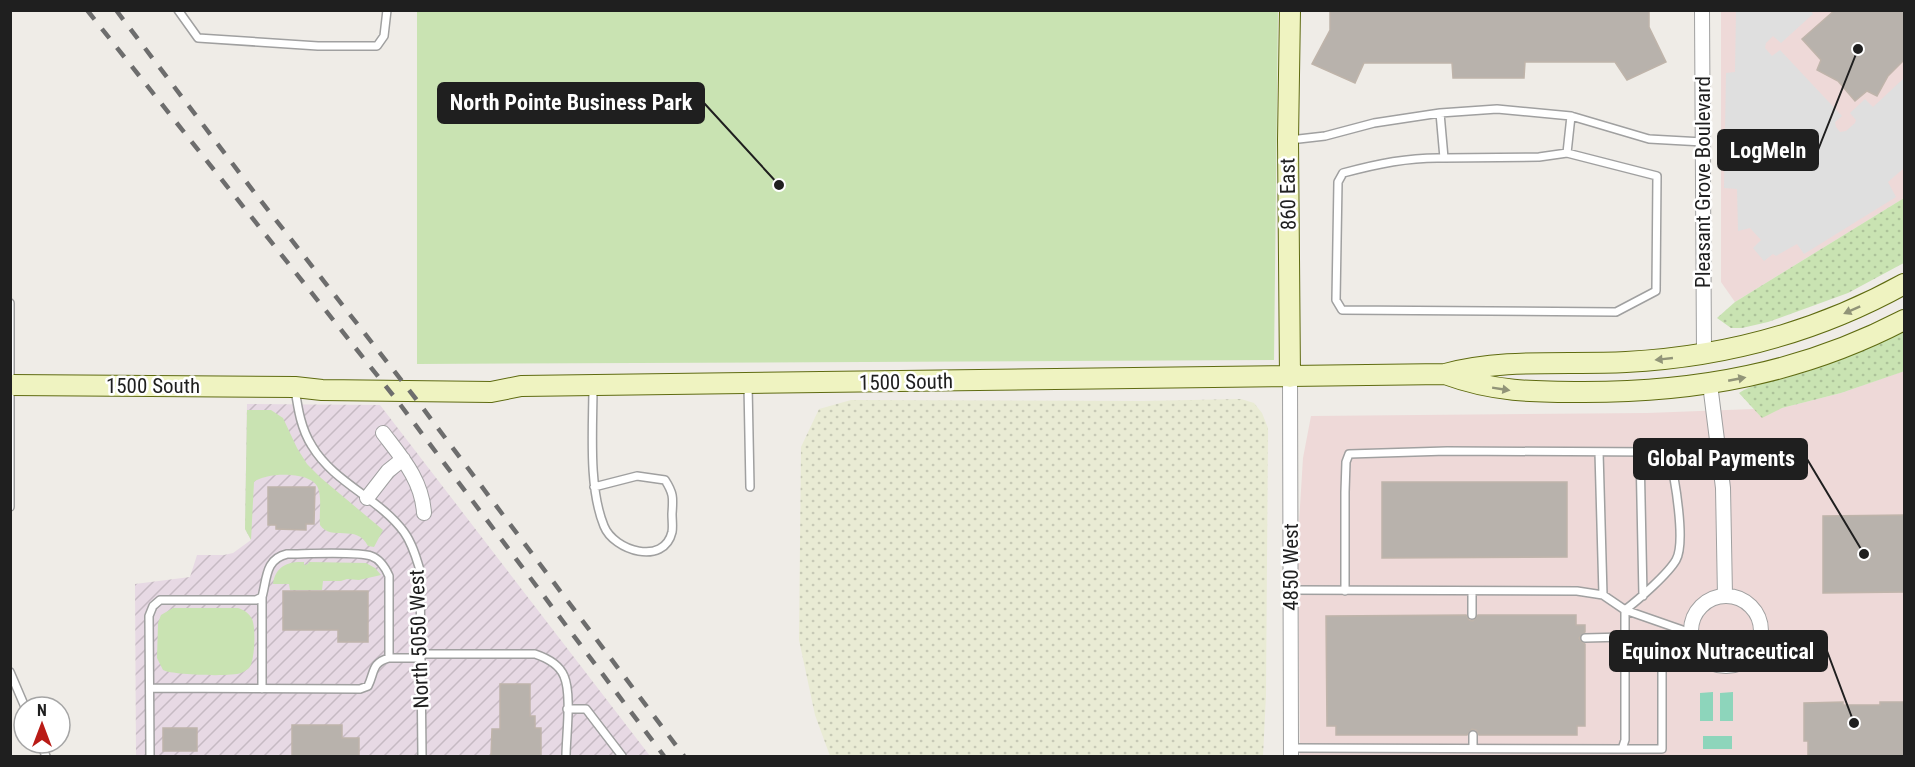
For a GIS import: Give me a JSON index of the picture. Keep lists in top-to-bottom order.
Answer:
{
  "streets": {
    "street": [
      "Pleasant Grove Boulevard",
      "860 East",
      "1500 South",
      "4850 West"
    ],
    "lane": ["North 5050 West"]
  },
  "crossings": [
    ["860 East", "1500 South"],
    ["860 East", "4850 West"],
    ["1500 South", "4850 West"],
    ["1500 South", "North 5050 West"]
  ],
  "places": [
    "LogMeIn",
    "North Pointe Business Park",
    "Global Payments",
    "Equinox Nutraceutical"
  ],
  "north": "top"
}
